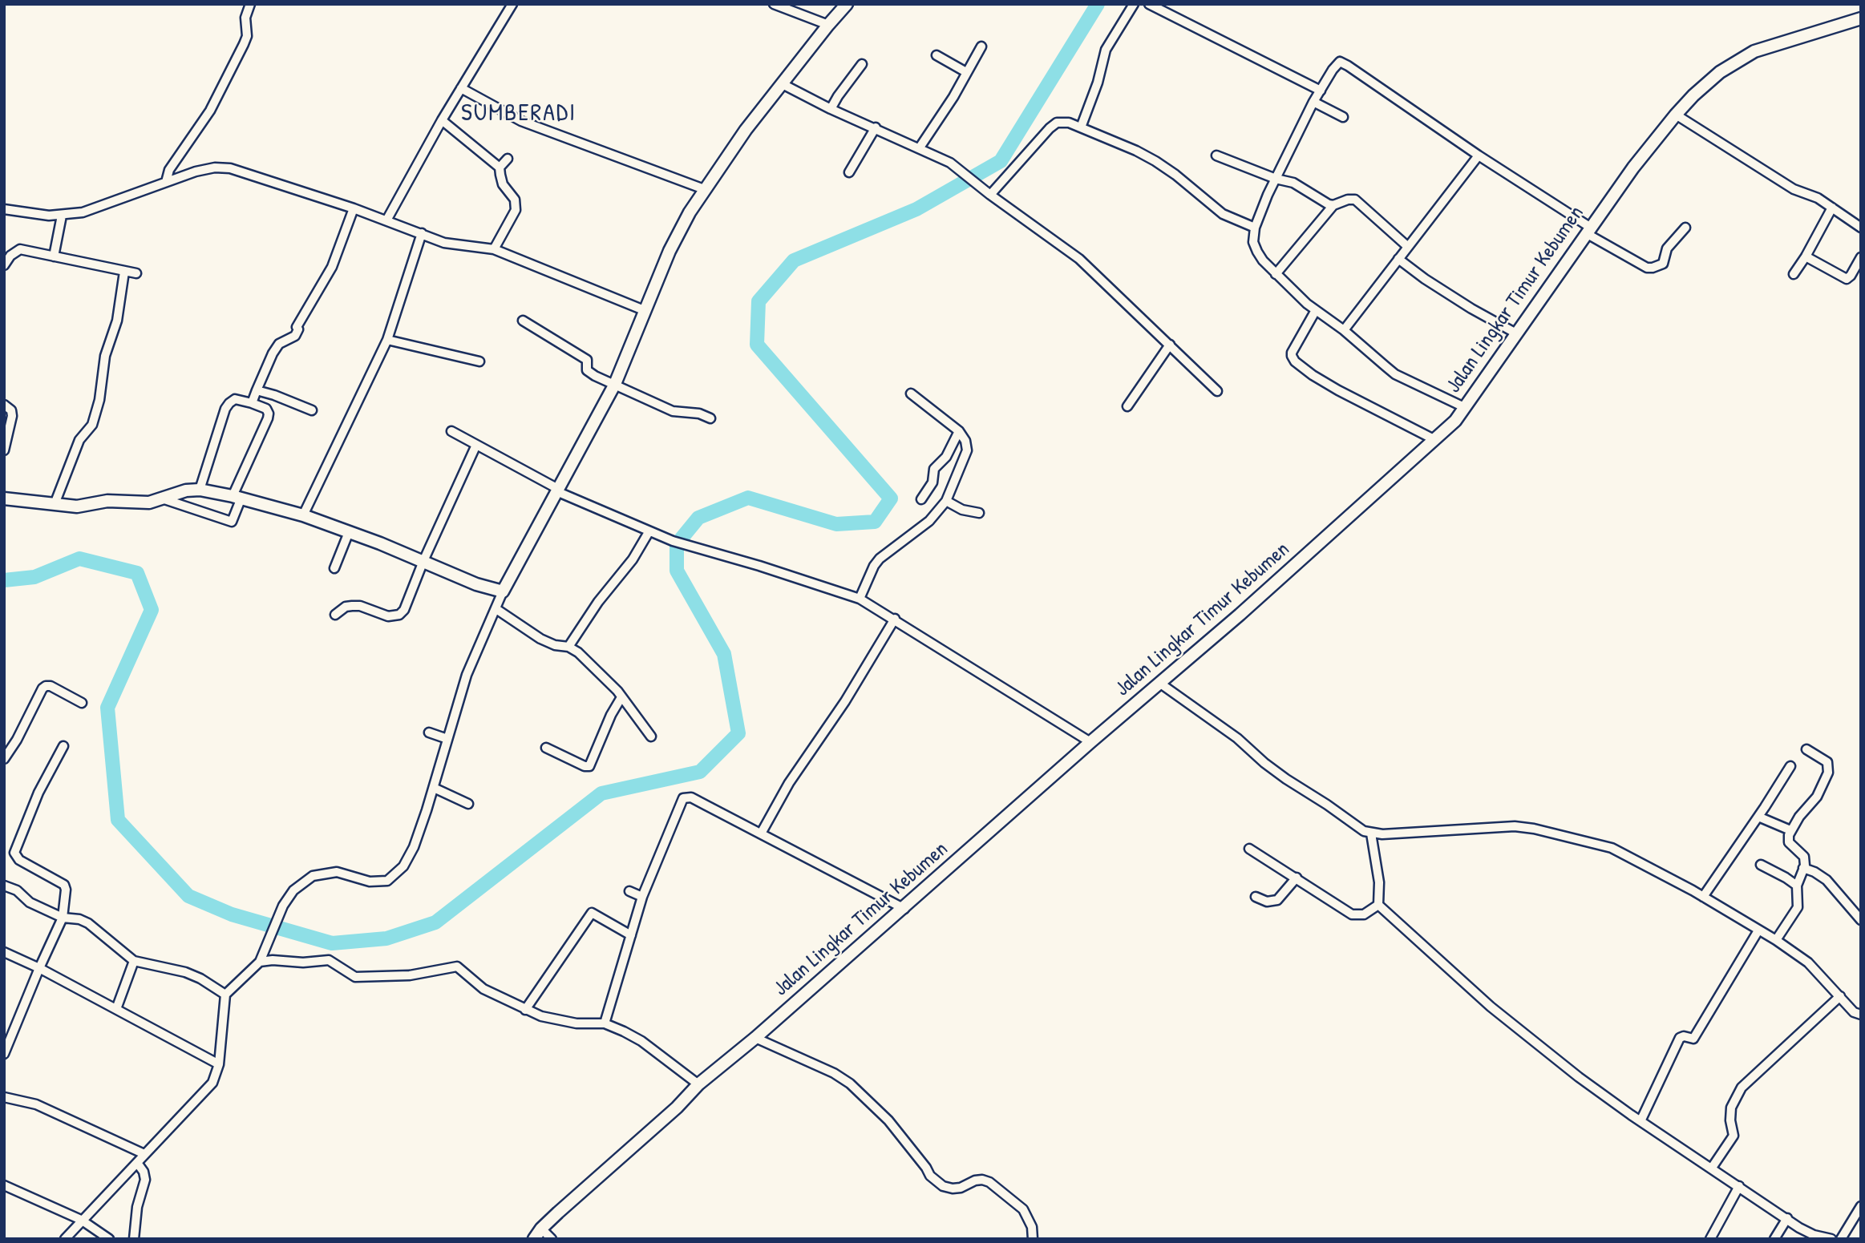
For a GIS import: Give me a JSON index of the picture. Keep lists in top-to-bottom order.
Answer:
{
  "streets": {
    "main road": ["Jalan Lingkar Timur Kebumen"]
  },
  "districts": ["SUMBERADI"]
}
